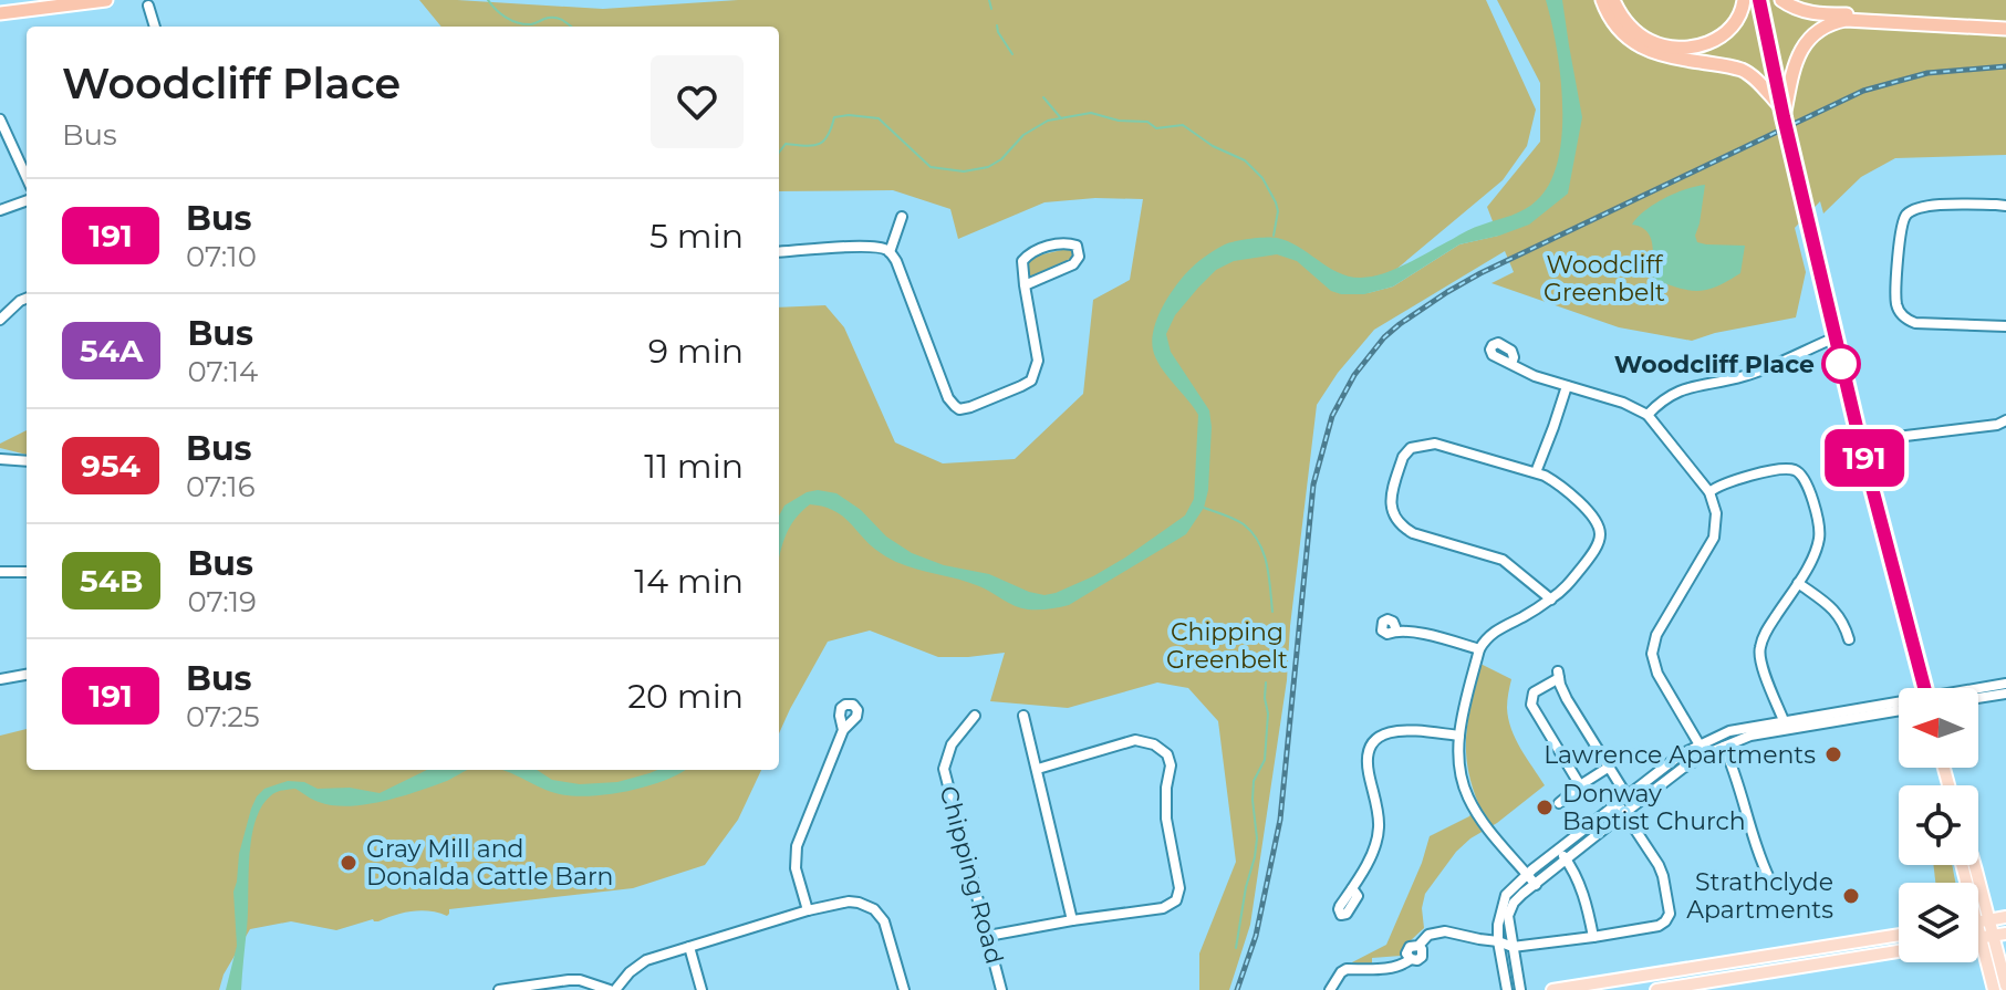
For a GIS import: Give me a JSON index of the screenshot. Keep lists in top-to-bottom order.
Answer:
{
  "streets": {
    "street": ["Chipping Road"]
  },
  "parks": ["Woodcliff Greenbelt", "Chipping Greenbelt"],
  "places": [
    "Woodcliff Place",
    "Lawrence Apartments",
    "Donway Baptist Church",
    "Gray Mill and Donalda Cattle Barn",
    "Strathclyde Apartments"
  ],
  "lines": ["bus line 191"],
  "north": "left",
  "page": {
    "on_map": "191",
    "heading": ["Woodcliff Place", "Bus"],
    "list": [
      {
        "mark": "191",
        "name": "Bus",
        "note": "07:10",
        "value": "5 min"
      },
      {
        "mark": "54A",
        "name": "Bus",
        "note": "07:14",
        "value": "9 min"
      },
      {
        "mark": "954",
        "name": "Bus",
        "note": "07:16",
        "value": "11 min"
      },
      {
        "mark": "54B",
        "name": "Bus",
        "note": "07:19",
        "value": "14 min"
      },
      {
        "mark": "191",
        "name": "Bus",
        "note": "07:25",
        "value": "20 min"
      }
    ]
  }
}
